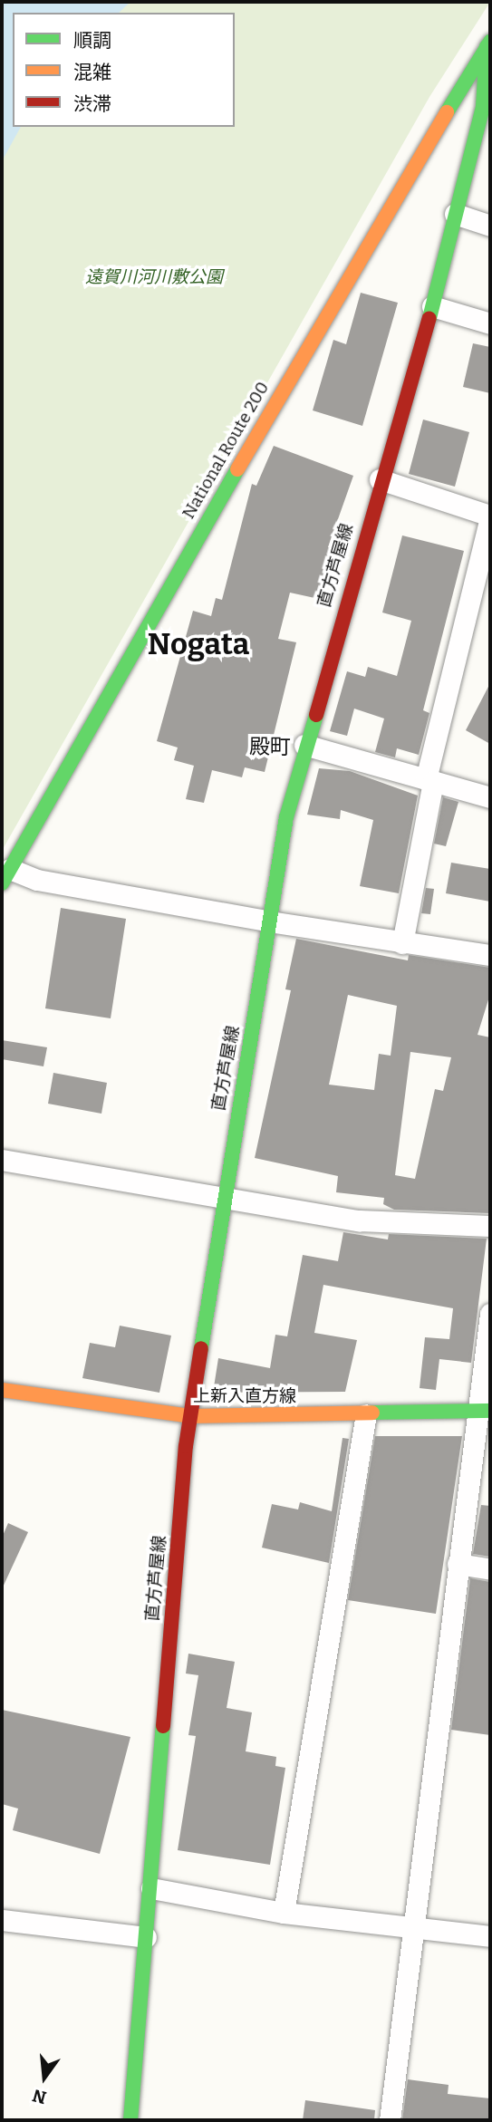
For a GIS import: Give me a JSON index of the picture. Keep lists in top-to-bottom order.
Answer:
{
  "streets": {
    "main road": ["National Route 200", "直方芦屋線", "上新入直方線"]
  },
  "crossings": [
    ["National Route 200", "直方芦屋線"],
    ["直方芦屋線", "上新入直方線"]
  ],
  "districts": ["Nogata", "殿町"],
  "parks": ["遠賀川河川敷公園"],
  "legend": ["順調", "混雑", "渋滞"],
  "north": "bottom"
}
